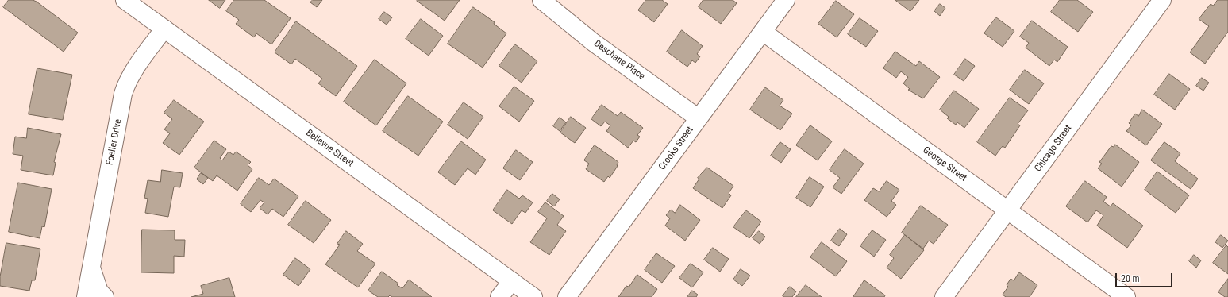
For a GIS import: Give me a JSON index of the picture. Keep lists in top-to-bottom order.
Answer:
{
  "streets": {
    "street": [
      "Deschane Place",
      "Foeller Drive",
      "Bellevue Street",
      "Crooks Street",
      "Chicago Street",
      "George Street"
    ]
  },
  "crossings": [
    ["Deschane Place", "Crooks Street"],
    ["Foeller Drive", "Bellevue Street"],
    ["Crooks Street", "George Street"],
    ["Chicago Street", "George Street"]
  ],
  "scale_bar": "20 m"
}
